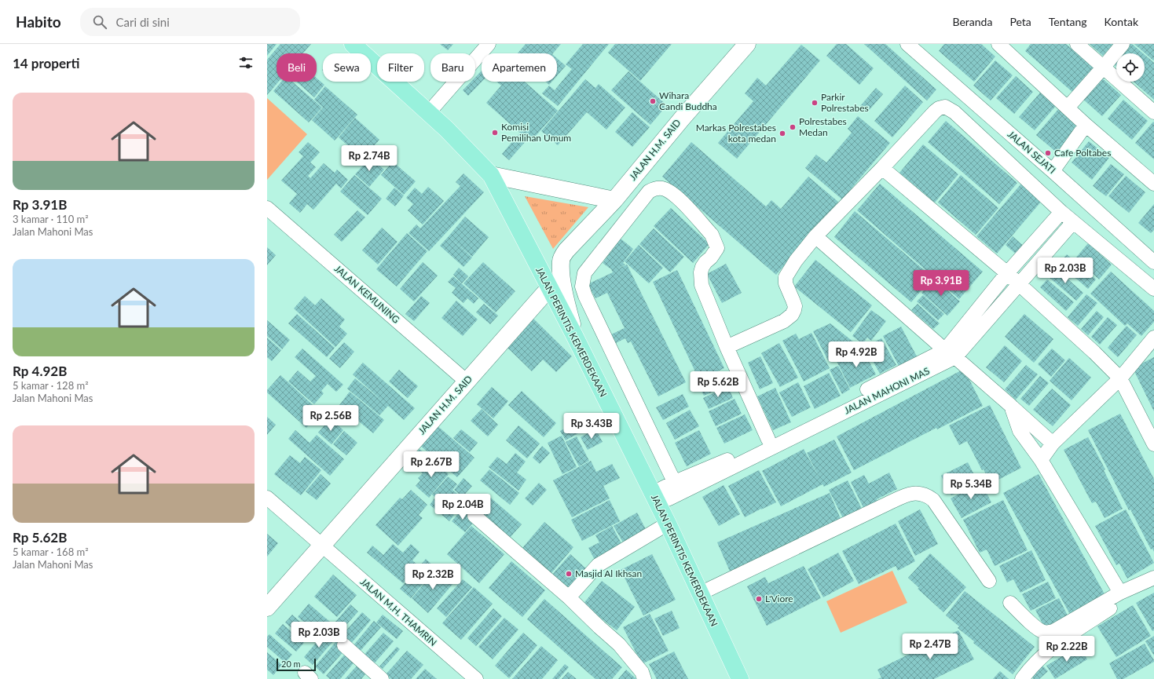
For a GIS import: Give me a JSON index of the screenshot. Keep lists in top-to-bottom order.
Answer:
{
  "streets": {
    "main road": ["JALAN PERINTIS KEMERDEKAAN"],
    "street": [
      "JALAN H.M. SAID",
      "JALAN SEJATI",
      "JALAN KEMUNING",
      "JALAN MAHONI MAS",
      "JALAN M.H. THAMRIN"
    ]
  },
  "crossings": [
    ["JALAN H.M. SAID", "JALAN KEMUNING"],
    ["JALAN H.M. SAID", "JALAN PERINTIS KEMERDEKAAN"],
    ["JALAN H.M. SAID", "JALAN M.H. THAMRIN"],
    ["JALAN PERINTIS KEMERDEKAAN", "JALAN MAHONI MAS"]
  ],
  "places": [
    "Wihara Candi Buddha",
    "Parkir Polrestabes",
    "Polrestabes Medan",
    "Komisi Pemilihan Umum",
    "Markas Polrestabes kota medan",
    "Cafe Poltabes",
    "Masjid Al Ikhsan",
    "L'Viore"
  ],
  "scale_bar": "20 m",
  "page": {
    "header": "Habito",
    "search": "Cari di sini",
    "nav": [
      "Beranda",
      "Peta",
      "Tentang",
      "Kontak"
    ],
    "heading": "14 properti",
    "chip": [
      "Beli",
      "Sewa",
      "Filter",
      "Baru",
      "Apartemen"
    ],
    "list": [
      {
        "name": "Rp 3.91B",
        "note": "3 kamar · 110 m² · Jalan Mahoni Mas"
      },
      {
        "name": "Rp 4.92B",
        "note": "5 kamar · 128 m² · Jalan Mahoni Mas"
      },
      {
        "name": "Rp 5.62B",
        "note": "5 kamar · 168 m² · Jalan Mahoni Mas"
      }
    ],
    "price": [
      "Rp 2.74B",
      "Rp 2.03B",
      "Rp 3.91B",
      "Rp 4.92B",
      "Rp 5.62B",
      "Rp 2.56B",
      "Rp 3.43B",
      "Rp 2.67B",
      "Rp 5.34B",
      "Rp 2.04B",
      "Rp 2.32B",
      "Rp 2.03B",
      "Rp 2.47B",
      "Rp 2.22B"
    ],
    "scale": "20 m"
  }
}
